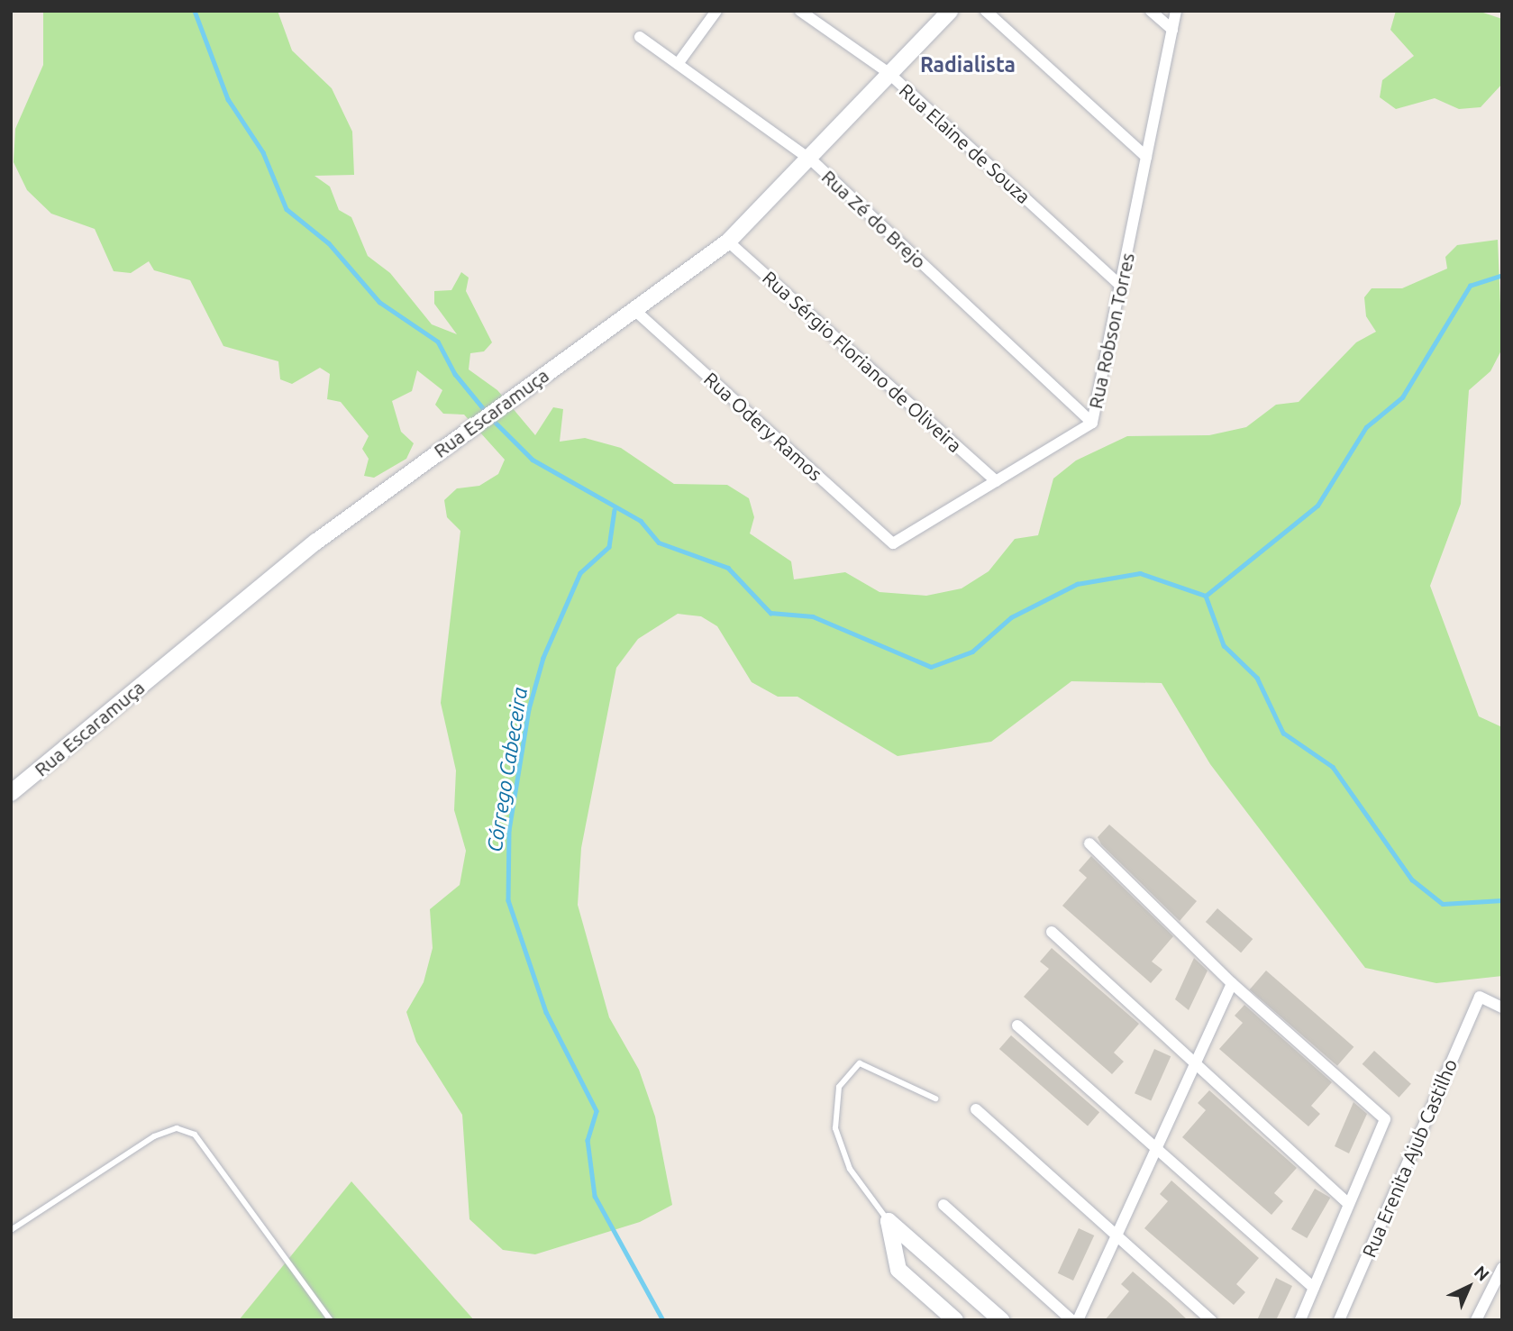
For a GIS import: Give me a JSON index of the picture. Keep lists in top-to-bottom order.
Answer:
{
  "streets": {
    "street": [
      "Rua Elaine de Souza",
      "Rua Zé do Brejo",
      "Rua Robson Torres",
      "Rua Sérgio Floriano de Oliveira",
      "Rua Escaramuça",
      "Rua Odery Ramos",
      "Rua Erenita Ajub Castilho"
    ]
  },
  "crossings": [
    ["Rua Elaine de Souza", "Rua Robson Torres"],
    ["Rua Elaine de Souza", "Rua Escaramuça"],
    ["Rua Zé do Brejo", "Rua Robson Torres"],
    ["Rua Zé do Brejo", "Rua Escaramuça"],
    ["Rua Robson Torres", "Rua Sérgio Floriano de Oliveira"],
    ["Rua Robson Torres", "Rua Odery Ramos"],
    ["Rua Sérgio Floriano de Oliveira", "Rua Escaramuça"],
    ["Rua Escaramuça", "Rua Odery Ramos"]
  ],
  "districts": ["Radialista"],
  "water": ["Córrego Cabeceira"],
  "north": "top right"
}
